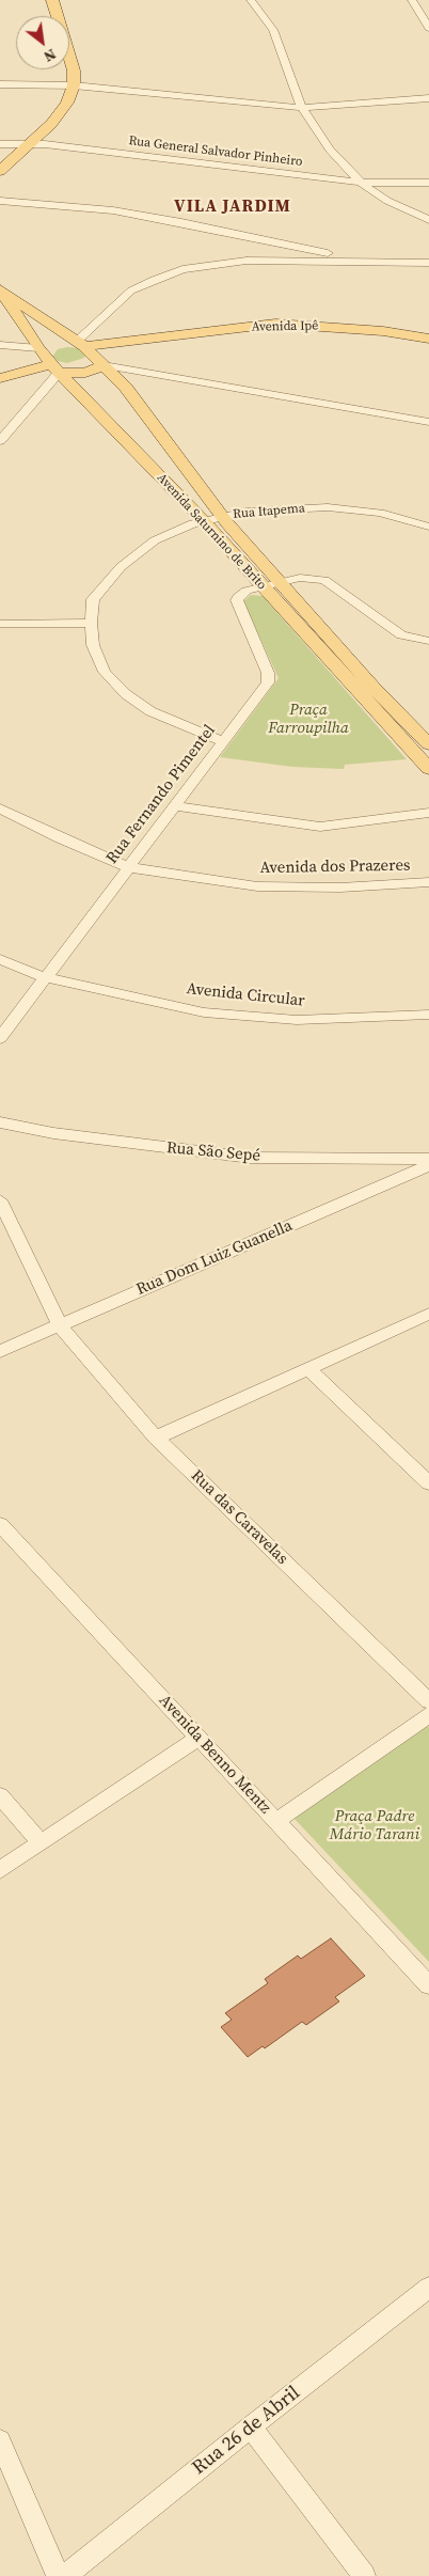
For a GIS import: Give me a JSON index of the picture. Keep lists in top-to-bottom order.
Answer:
{
  "streets": {
    "main road": ["Avenida Ipê", "Avenida Saturnino de Brito"],
    "street": [
      "Rua General Salvador Pinheiro",
      "Rua Itapema",
      "Rua Fernando Pimentel",
      "Avenida dos Prazeres",
      "Avenida Circular",
      "Rua São Sepé",
      "Rua Dom Luiz Guanella",
      "Rua das Caravelas",
      "Avenida Benno Mentz",
      "Rua 26 de Abril"
    ]
  },
  "crossings": [
    ["Avenida Ipê", "Avenida Saturnino de Brito"],
    ["Rua Itapema", "Avenida Saturnino de Brito"],
    ["Rua Itapema", "Rua Fernando Pimentel"],
    ["Avenida Saturnino de Brito", "Rua Fernando Pimentel"],
    ["Rua Fernando Pimentel", "Avenida dos Prazeres"],
    ["Rua Fernando Pimentel", "Avenida Circular"],
    ["Rua Dom Luiz Guanella", "Rua das Caravelas"]
  ],
  "districts": ["VILA JARDIM"],
  "parks": ["Praça Farroupilha", "Praça Padre Mário Tarani"],
  "north": "bottom right"
}
